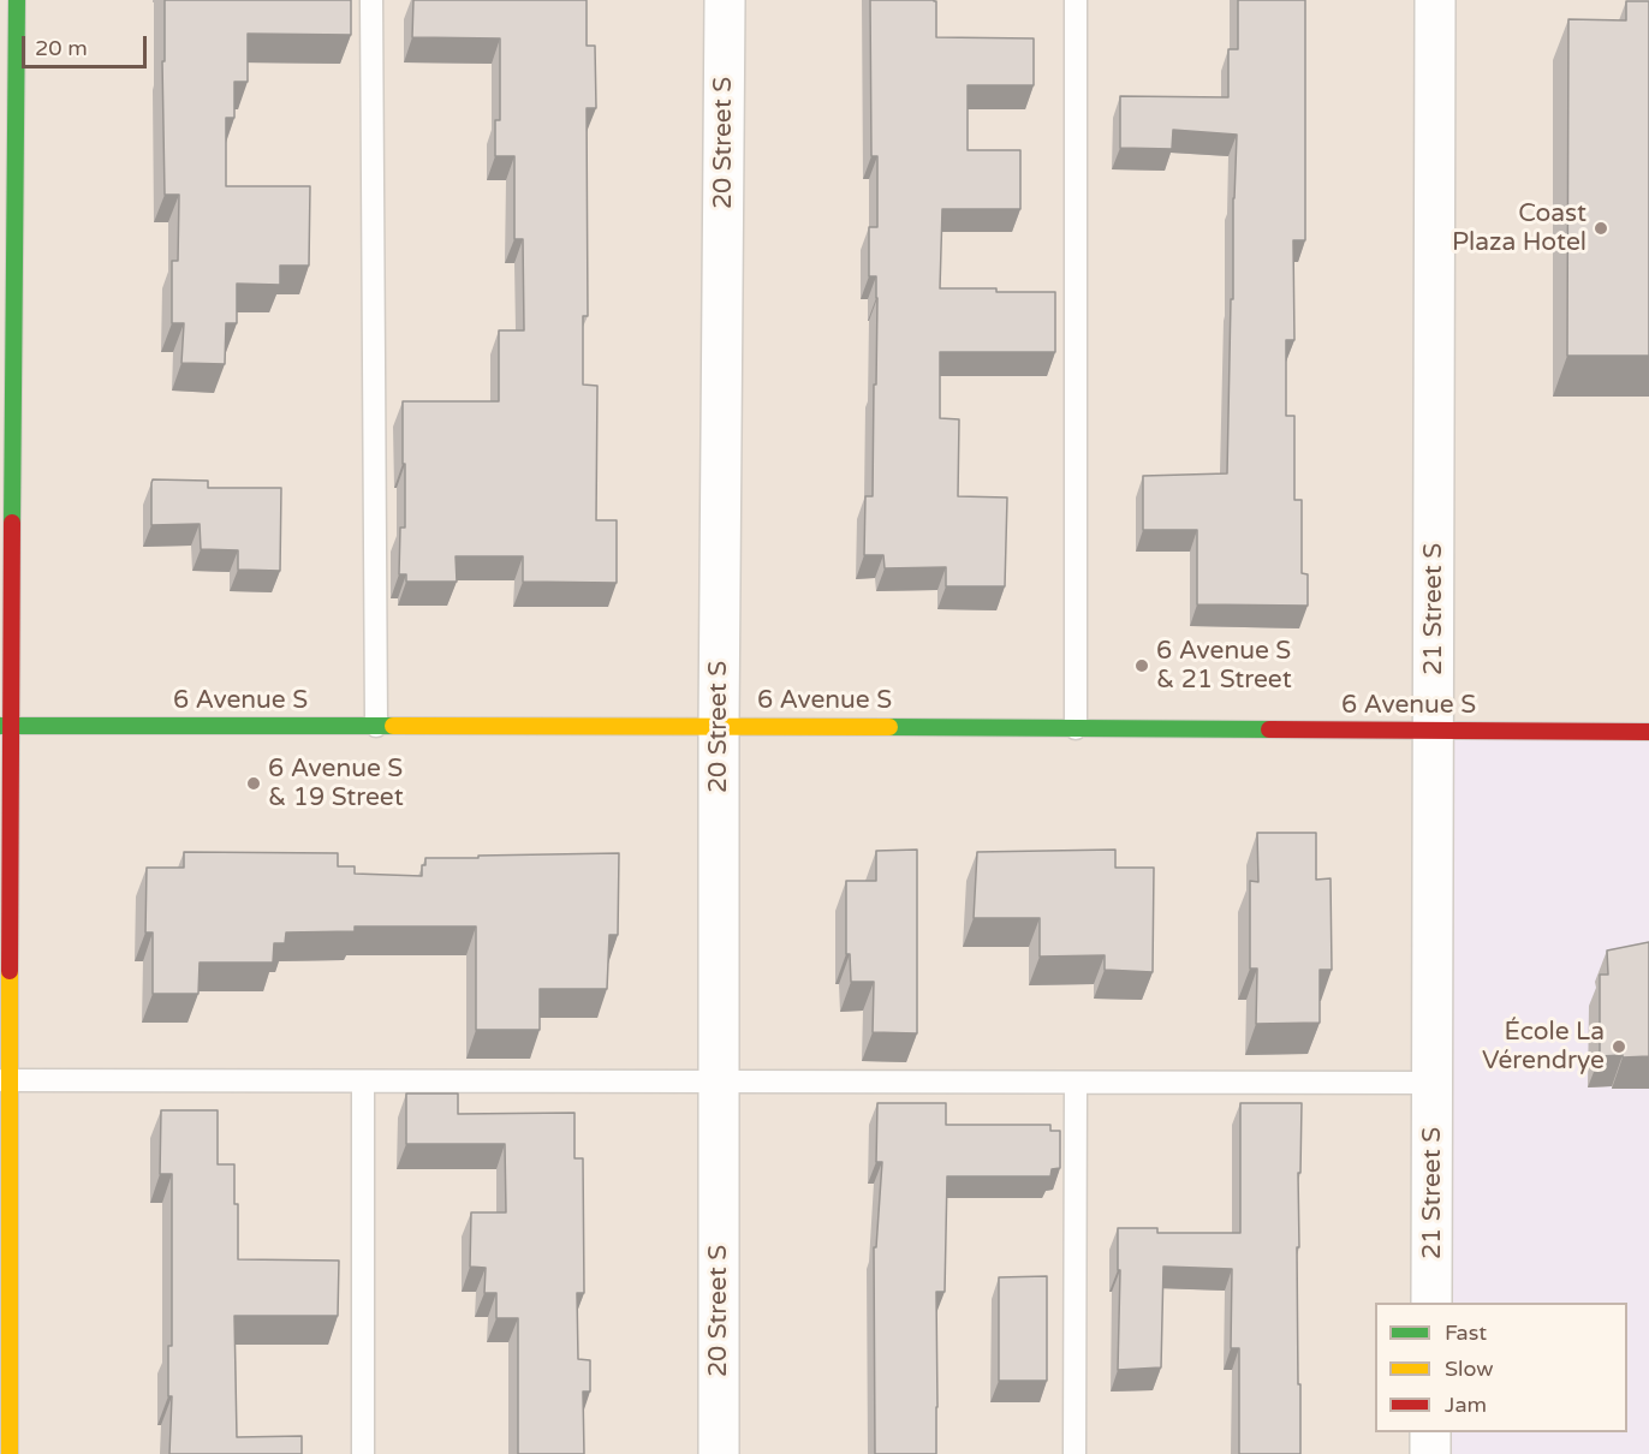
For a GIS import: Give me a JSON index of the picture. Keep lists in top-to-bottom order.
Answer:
{
  "streets": {
    "main road": ["6 Avenue S"],
    "street": ["20 Street S", "21 Street S"]
  },
  "crossings": [
    ["20 Street S", "6 Avenue S"],
    ["21 Street S", "6 Avenue S"]
  ],
  "places": [
    "Coast Plaza Hotel",
    "6 Avenue S & 21 Street",
    "6 Avenue S & 19 Street",
    "École La Vérendrye"
  ],
  "legend": ["Fast", "Slow", "Jam"],
  "scale_bar": "20 m"
}
